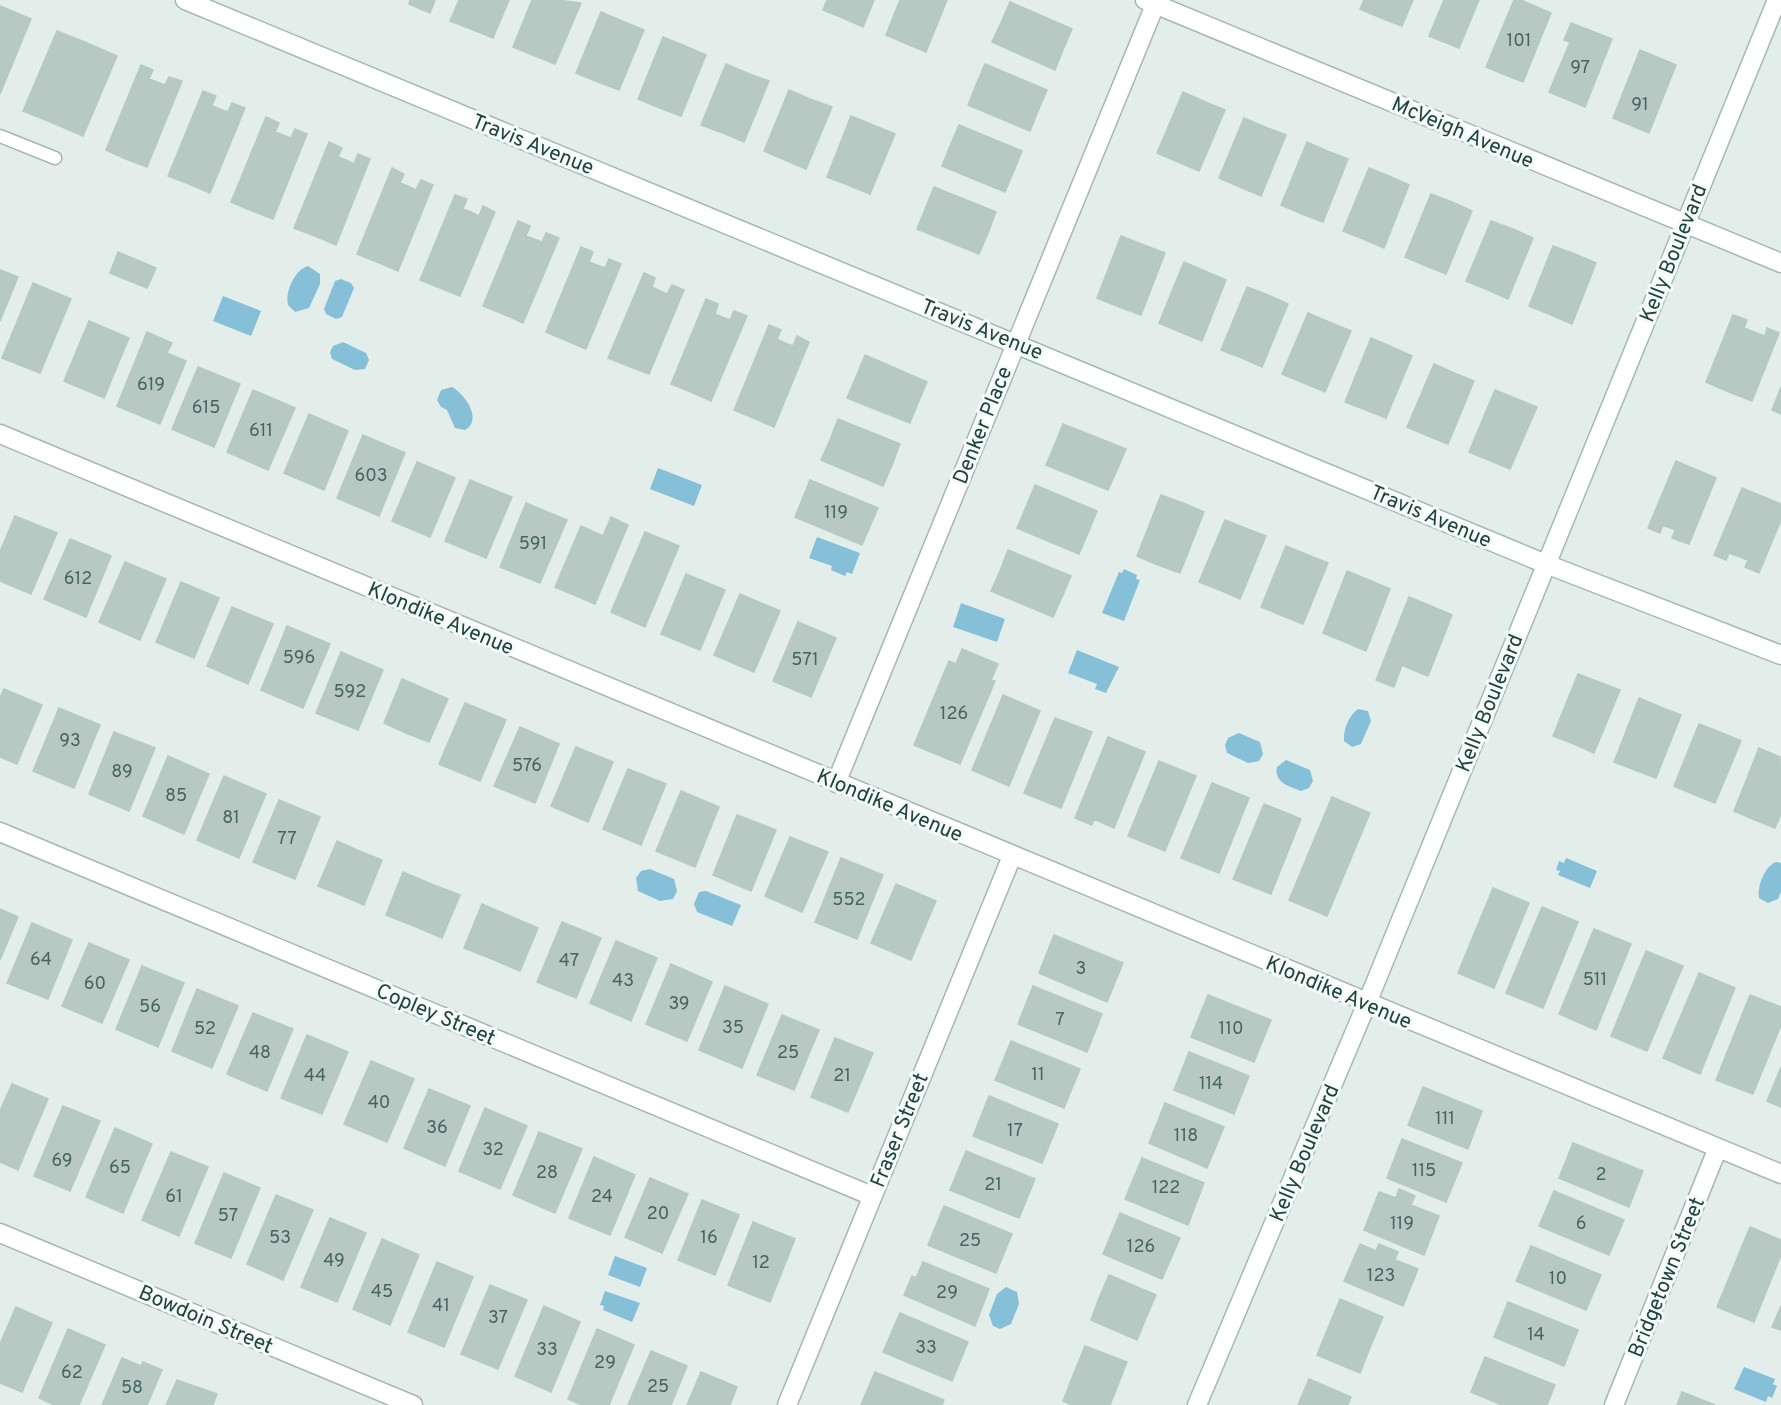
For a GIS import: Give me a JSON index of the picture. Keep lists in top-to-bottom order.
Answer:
{
  "streets": {
    "street": [
      "McVeigh Avenue",
      "Travis Avenue",
      "Kelly Boulevard",
      "Denker Place",
      "Klondike Avenue",
      "Copley Street",
      "Fraser Street",
      "Bridgetown Street",
      "Bowdoin Street"
    ]
  },
  "crossings": [
    ["McVeigh Avenue", "Kelly Boulevard"],
    ["McVeigh Avenue", "Denker Place"],
    ["Travis Avenue", "Kelly Boulevard"],
    ["Travis Avenue", "Denker Place"],
    ["Kelly Boulevard", "Klondike Avenue"],
    ["Denker Place", "Klondike Avenue"],
    ["Klondike Avenue", "Fraser Street"],
    ["Klondike Avenue", "Bridgetown Street"],
    ["Copley Street", "Fraser Street"]
  ],
  "house_numbers": [
    "101",
    "97",
    "91",
    "619",
    "615",
    "611",
    "603",
    "119",
    "591",
    "612",
    "596",
    "571",
    "592",
    "126",
    "93",
    "576",
    "89",
    "85",
    "81",
    "77",
    "552",
    "64",
    "47",
    "3",
    "511",
    "43",
    "60",
    "39",
    "56",
    "7",
    "35",
    "52",
    "110",
    "48",
    "25",
    "11",
    "44",
    "21",
    "114",
    "40",
    "111",
    "36",
    "17",
    "118",
    "32",
    "69",
    "65",
    "115",
    "28",
    "2",
    "21",
    "122",
    "61",
    "24",
    "20",
    "57",
    "119",
    "6",
    "53",
    "16",
    "25",
    "126",
    "49",
    "12",
    "123",
    "10",
    "45",
    "29",
    "41",
    "37",
    "14",
    "33",
    "33",
    "29",
    "62",
    "25",
    "58"
  ]
}
